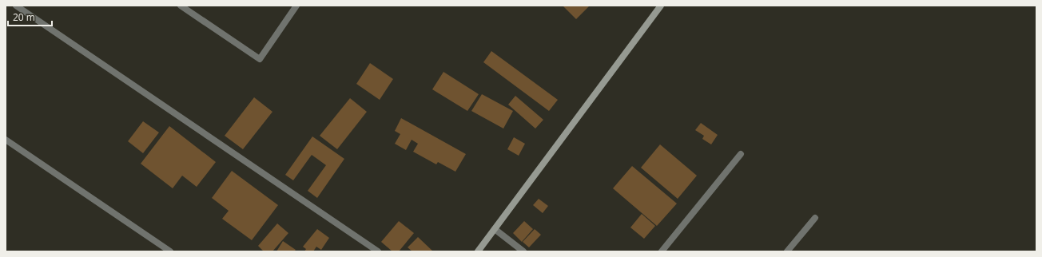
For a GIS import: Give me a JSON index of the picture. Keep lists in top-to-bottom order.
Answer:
{
  "scale_bar": "20 m"
}
